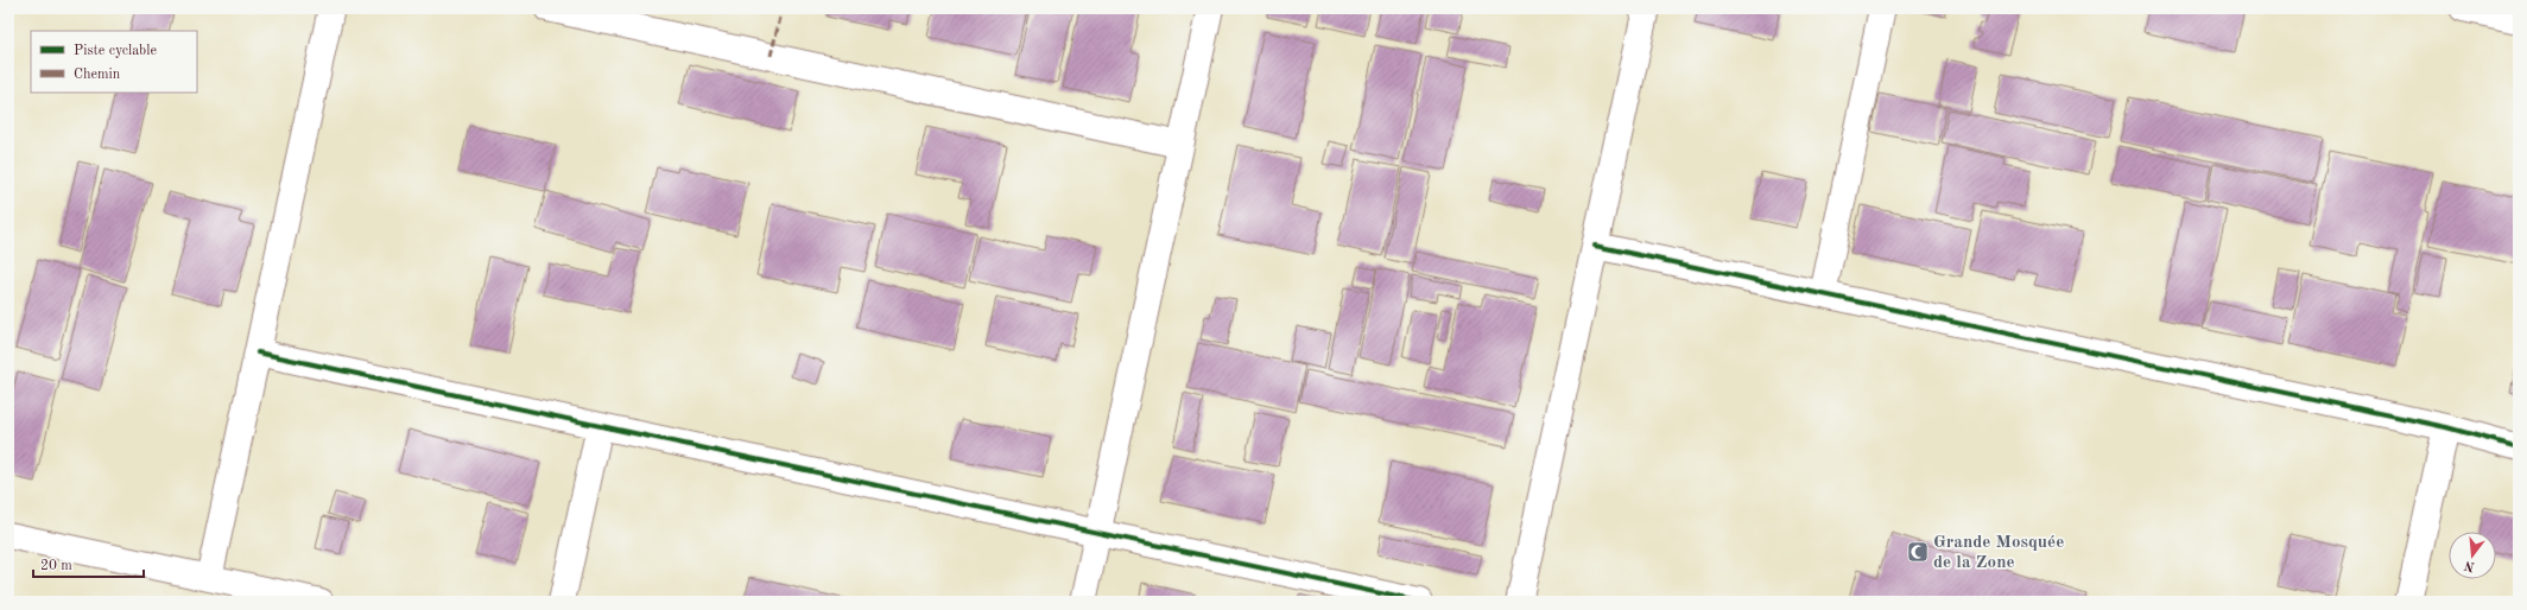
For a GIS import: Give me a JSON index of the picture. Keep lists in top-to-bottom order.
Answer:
{
  "places": {
    "mosque": ["Grande Mosquée de la Zone"]
  },
  "legend": ["Piste cyclable", "Chemin"],
  "scale_bar": "20 m",
  "north": "bottom"
}
